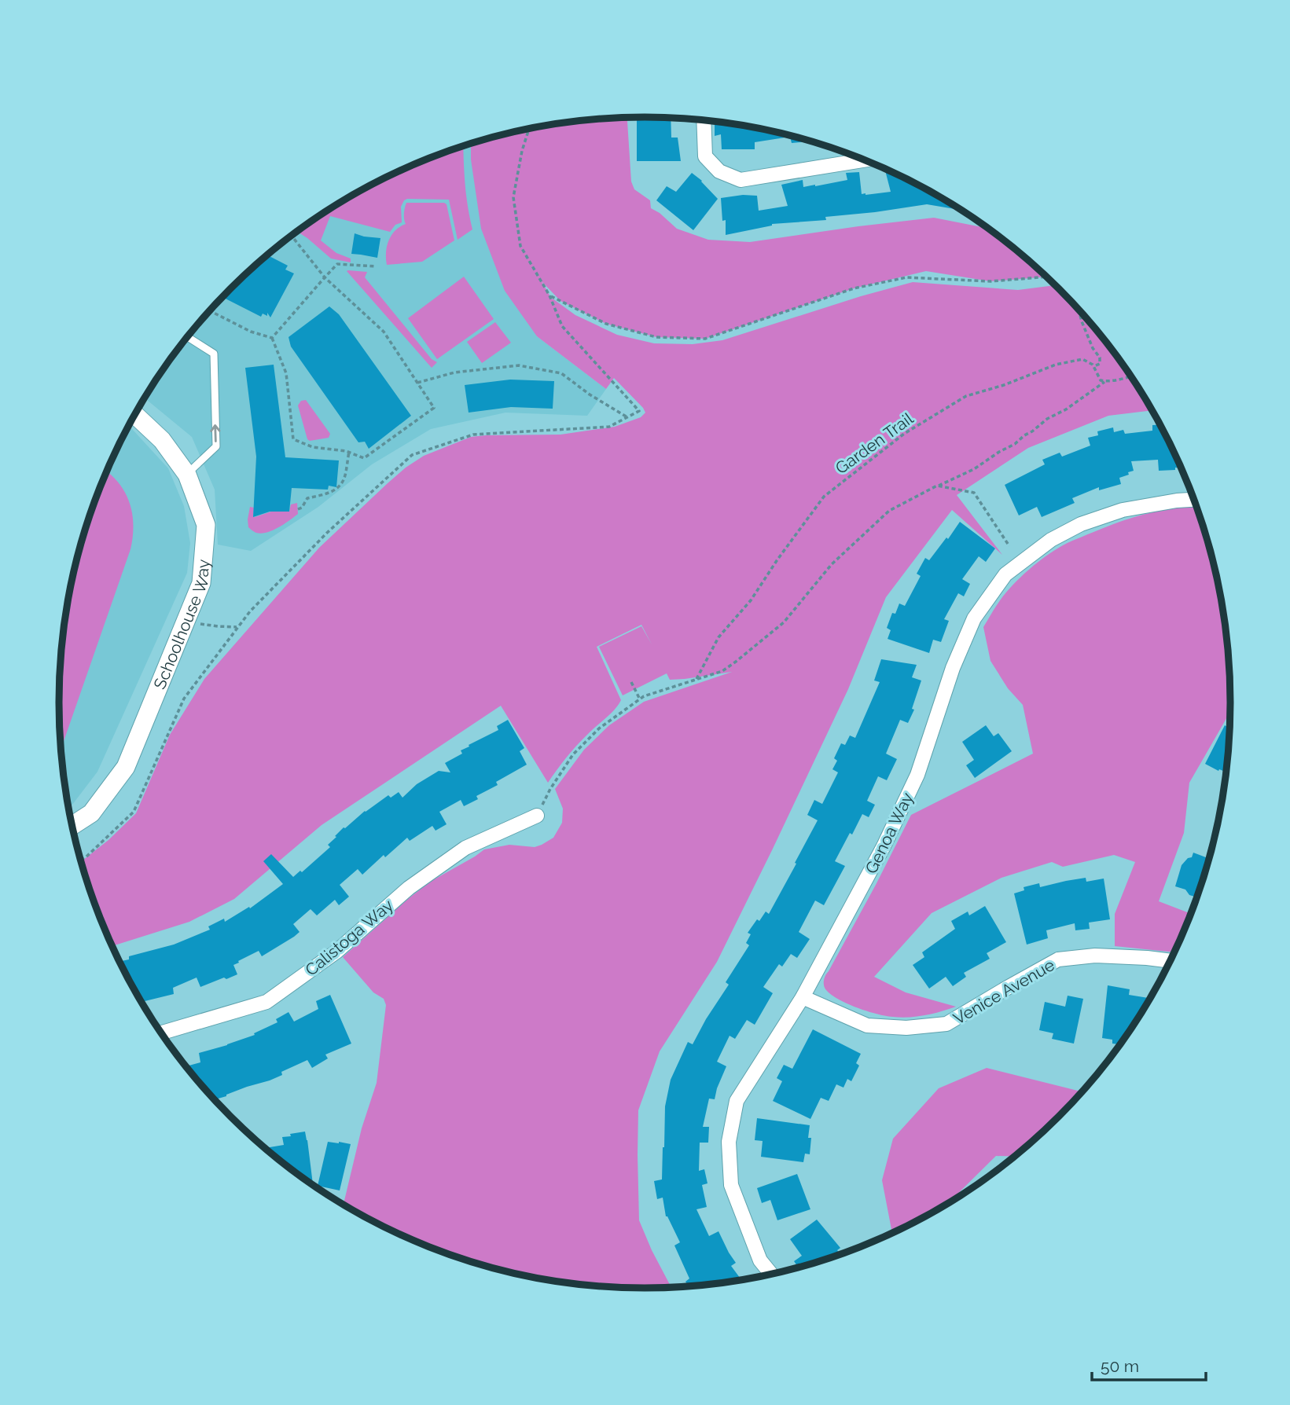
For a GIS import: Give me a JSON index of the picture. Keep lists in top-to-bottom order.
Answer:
{
  "streets": {
    "street": [
      "Schoolhouse Way",
      "Genoa Way",
      "Calistoga Way",
      "Venice Avenue"
    ],
    "path": ["Garden Trail"]
  },
  "crossings": [
    ["Genoa Way", "Venice Avenue"]
  ],
  "scale_bar": "50 m"
}
